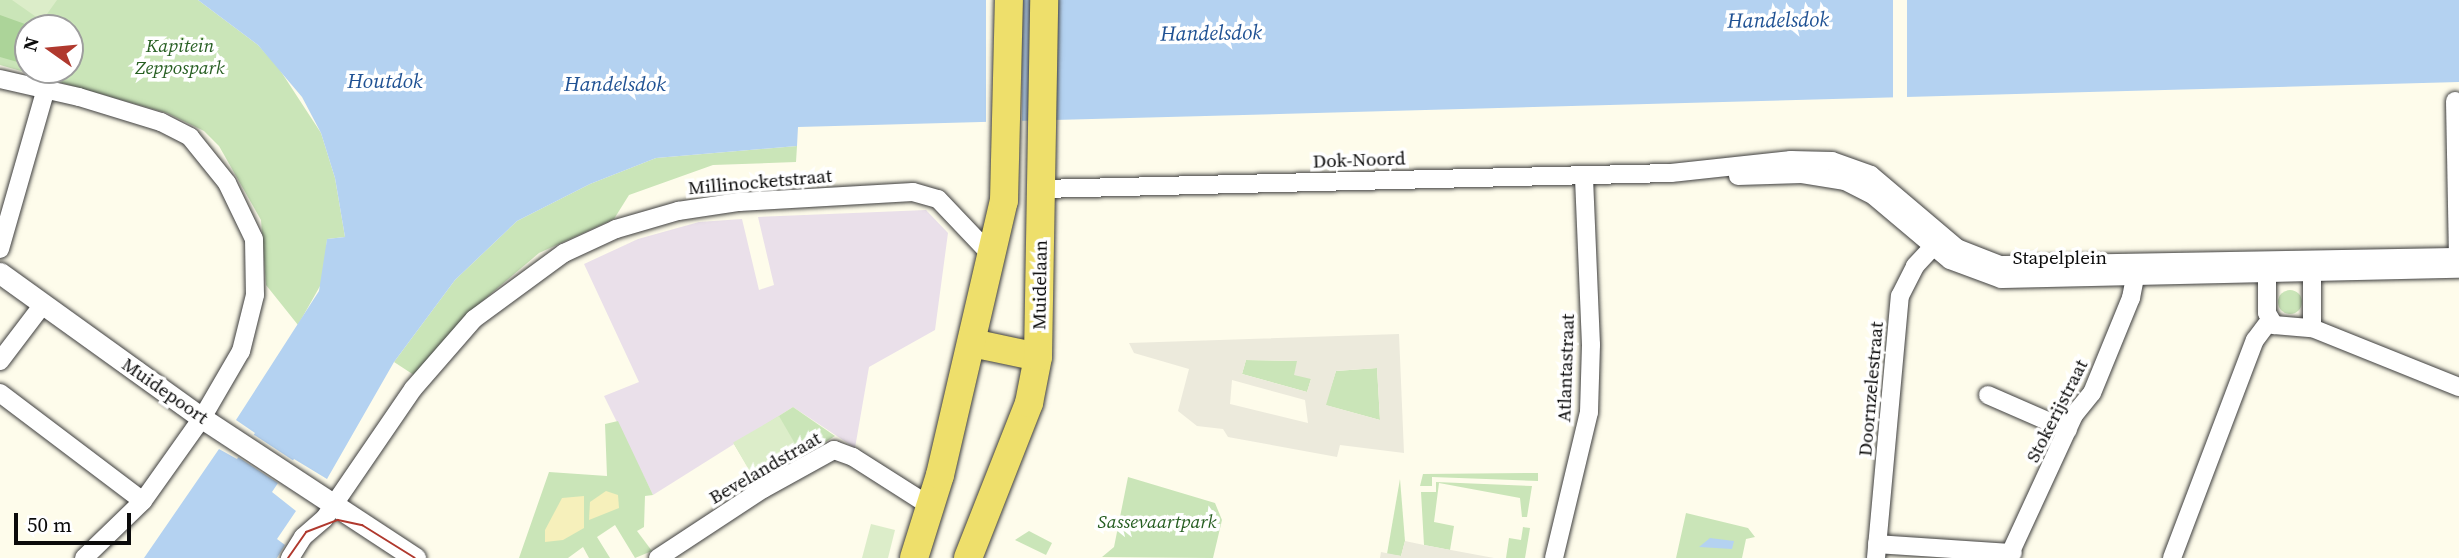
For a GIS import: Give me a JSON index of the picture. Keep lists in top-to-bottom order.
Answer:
{
  "streets": {
    "main road": ["Muidelaan"],
    "street": [
      "Dok-Noord",
      "Millinocketstraat",
      "Stapelplein",
      "Atlantastraat",
      "Doornzelestraat",
      "Muidepoort",
      "Stokerijstraat",
      "Bevelandstraat"
    ]
  },
  "crossings": [
    ["Dok-Noord", "Stapelplein"],
    ["Dok-Noord", "Muidelaan"],
    ["Dok-Noord", "Atlantastraat"],
    ["Millinocketstraat", "Muidepoort"],
    ["Stapelplein", "Doornzelestraat"],
    ["Stapelplein", "Stokerijstraat"]
  ],
  "water": ["Handelsdok", "Houtdok"],
  "parks": ["Kapitein Zeppospark", "Sassevaartpark"],
  "scale_bar": "50 m",
  "north": "left"
}
